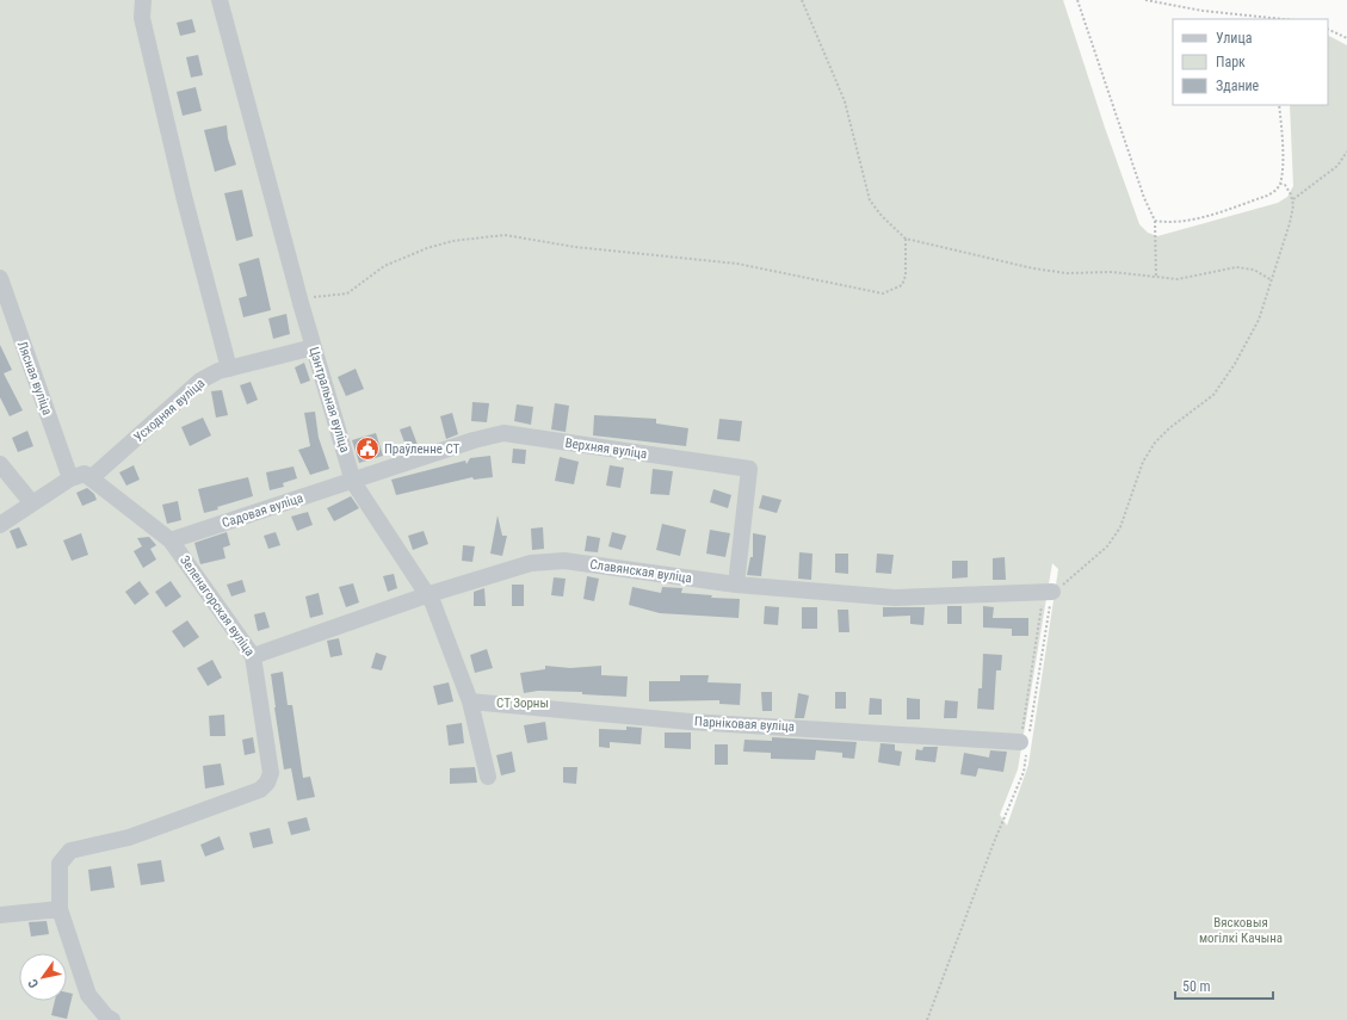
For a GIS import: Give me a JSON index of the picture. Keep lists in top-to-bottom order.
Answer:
{
  "streets": {
    "street": [
      "Лясная вуліца",
      "Цэнтральная вуліца",
      "Усходняя вуліца",
      "Верхняя вуліца",
      "Садовая вуліца",
      "Славянская вуліца",
      "Зеленагорская вуліца",
      "Парніковая вуліца"
    ]
  },
  "crossings": [
    ["Цэнтральная вуліца", "Усходняя вуліца"],
    ["Цэнтральная вуліца", "Верхняя вуліца"],
    ["Цэнтральная вуліца", "Садовая вуліца"],
    ["Цэнтральная вуліца", "Славянская вуліца"],
    ["Цэнтральная вуліца", "Парніковая вуліца"],
    ["Усходняя вуліца", "Зеленагорская вуліца"],
    ["Верхняя вуліца", "Садовая вуліца"],
    ["Верхняя вуліца", "Славянская вуліца"],
    ["Садовая вуліца", "Зеленагорская вуліца"],
    ["Славянская вуліца", "Зеленагорская вуліца"]
  ],
  "parks": ["СТ Зорны", "Вясковыя могілкі Качына"],
  "places": {
    "public building": ["Праўленне СТ"]
  },
  "legend": ["Улица", "Парк", "Здание"],
  "scale_bar": "50 m",
  "north": "bottom left"
}
